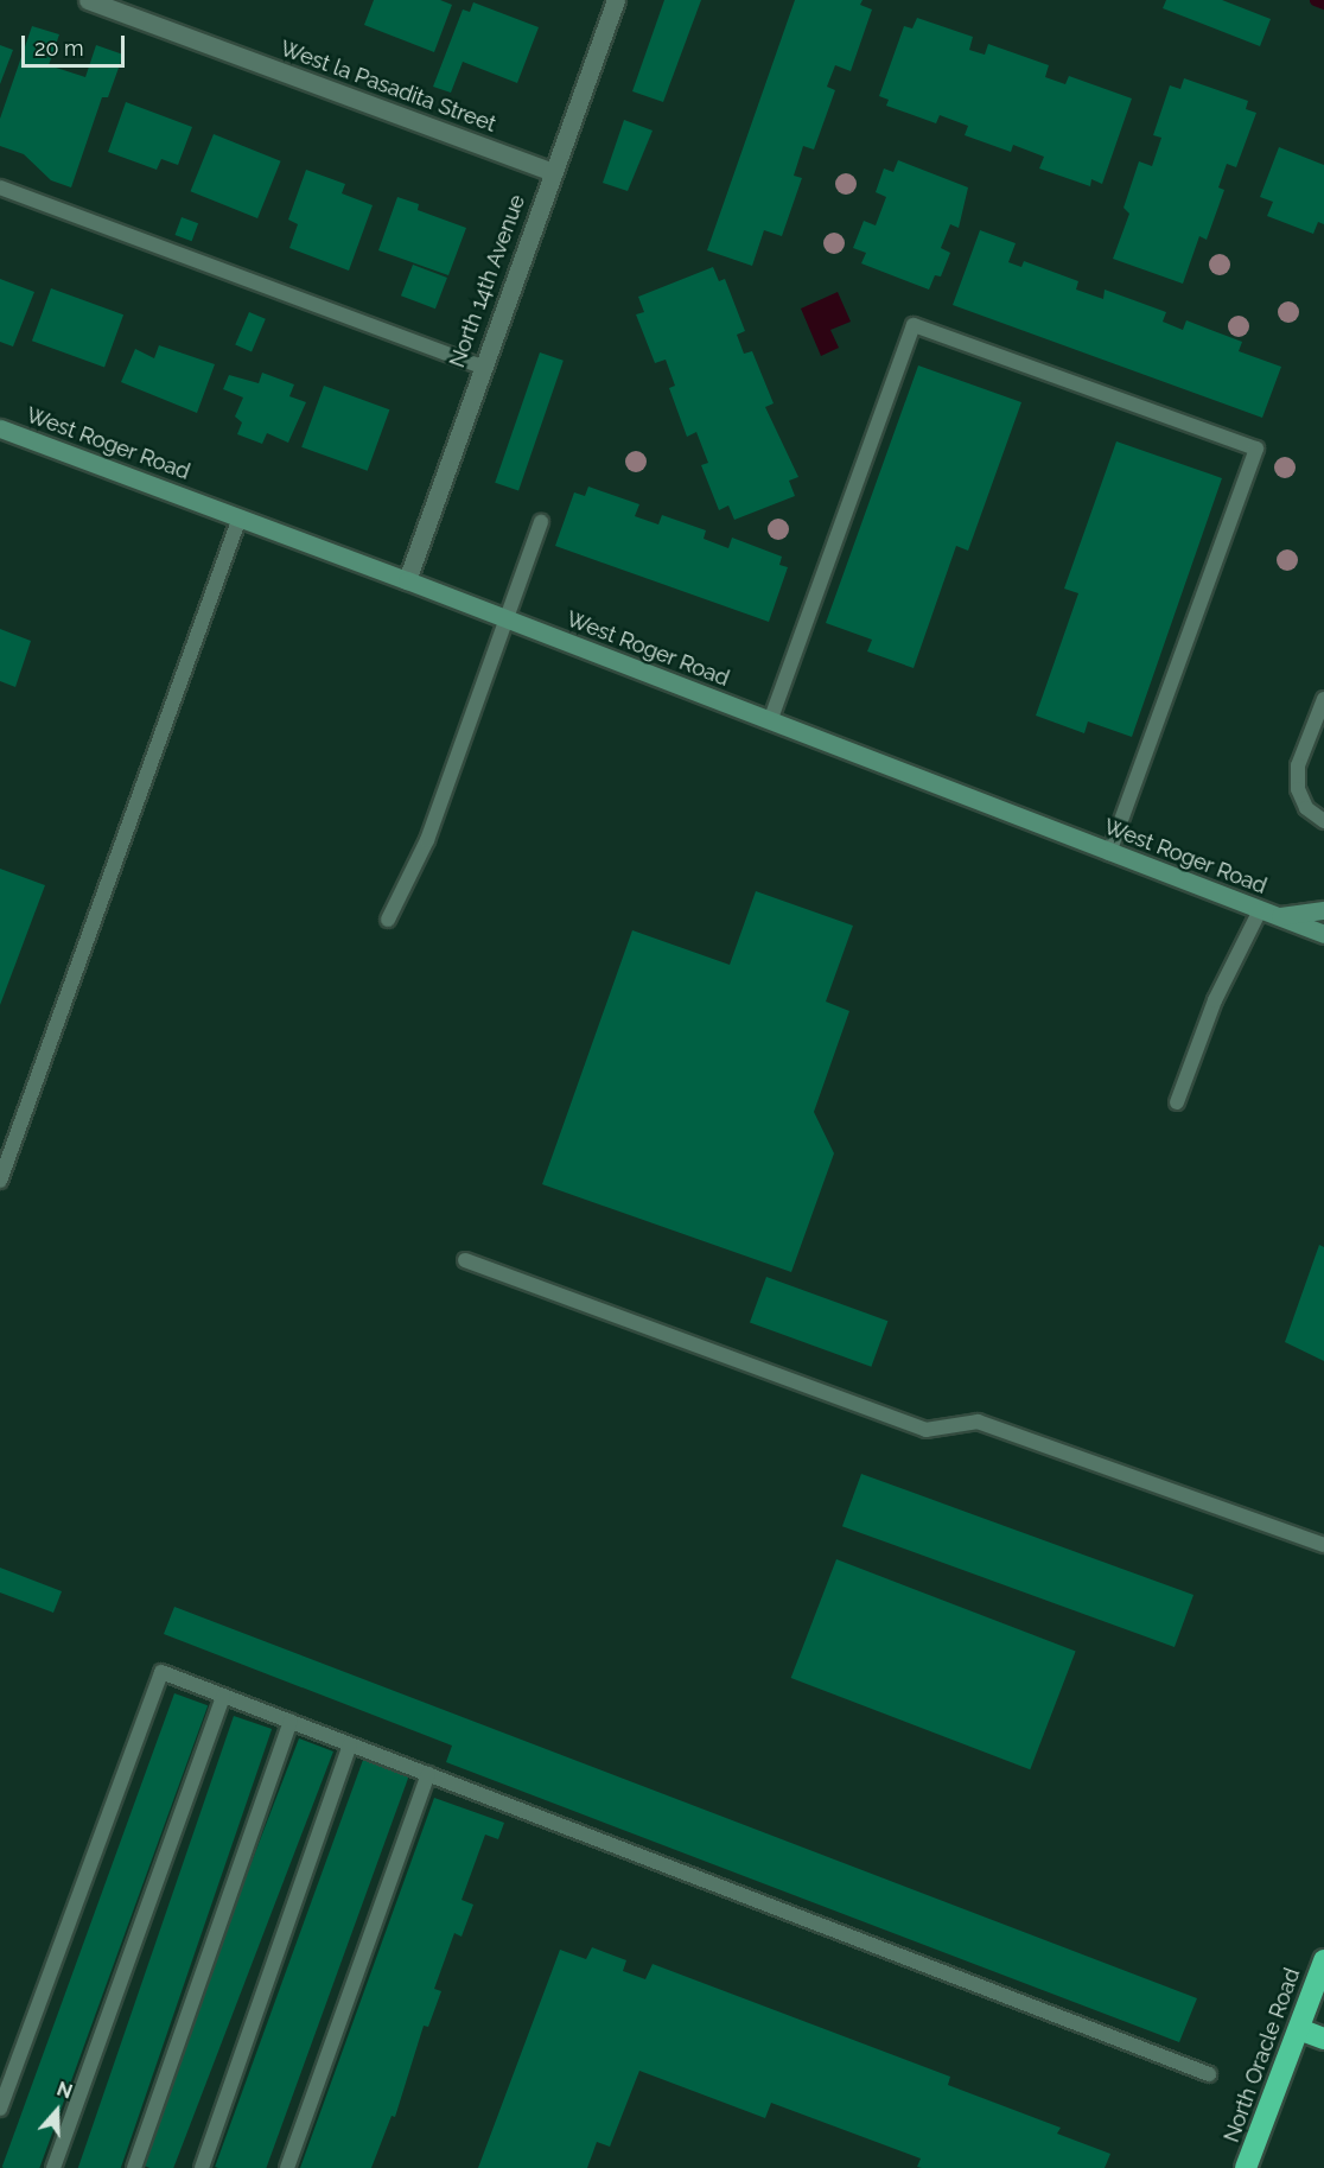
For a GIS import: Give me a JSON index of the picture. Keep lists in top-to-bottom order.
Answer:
{
  "streets": {
    "highway": ["North Oracle Road"],
    "street": ["West la Pasadita Street", "North 14th Avenue", "West Roger Road"]
  },
  "crossings": [
    ["West la Pasadita Street", "North 14th Avenue"],
    ["North 14th Avenue", "West Roger Road"]
  ],
  "scale_bar": "20 m",
  "north": "top"
}
